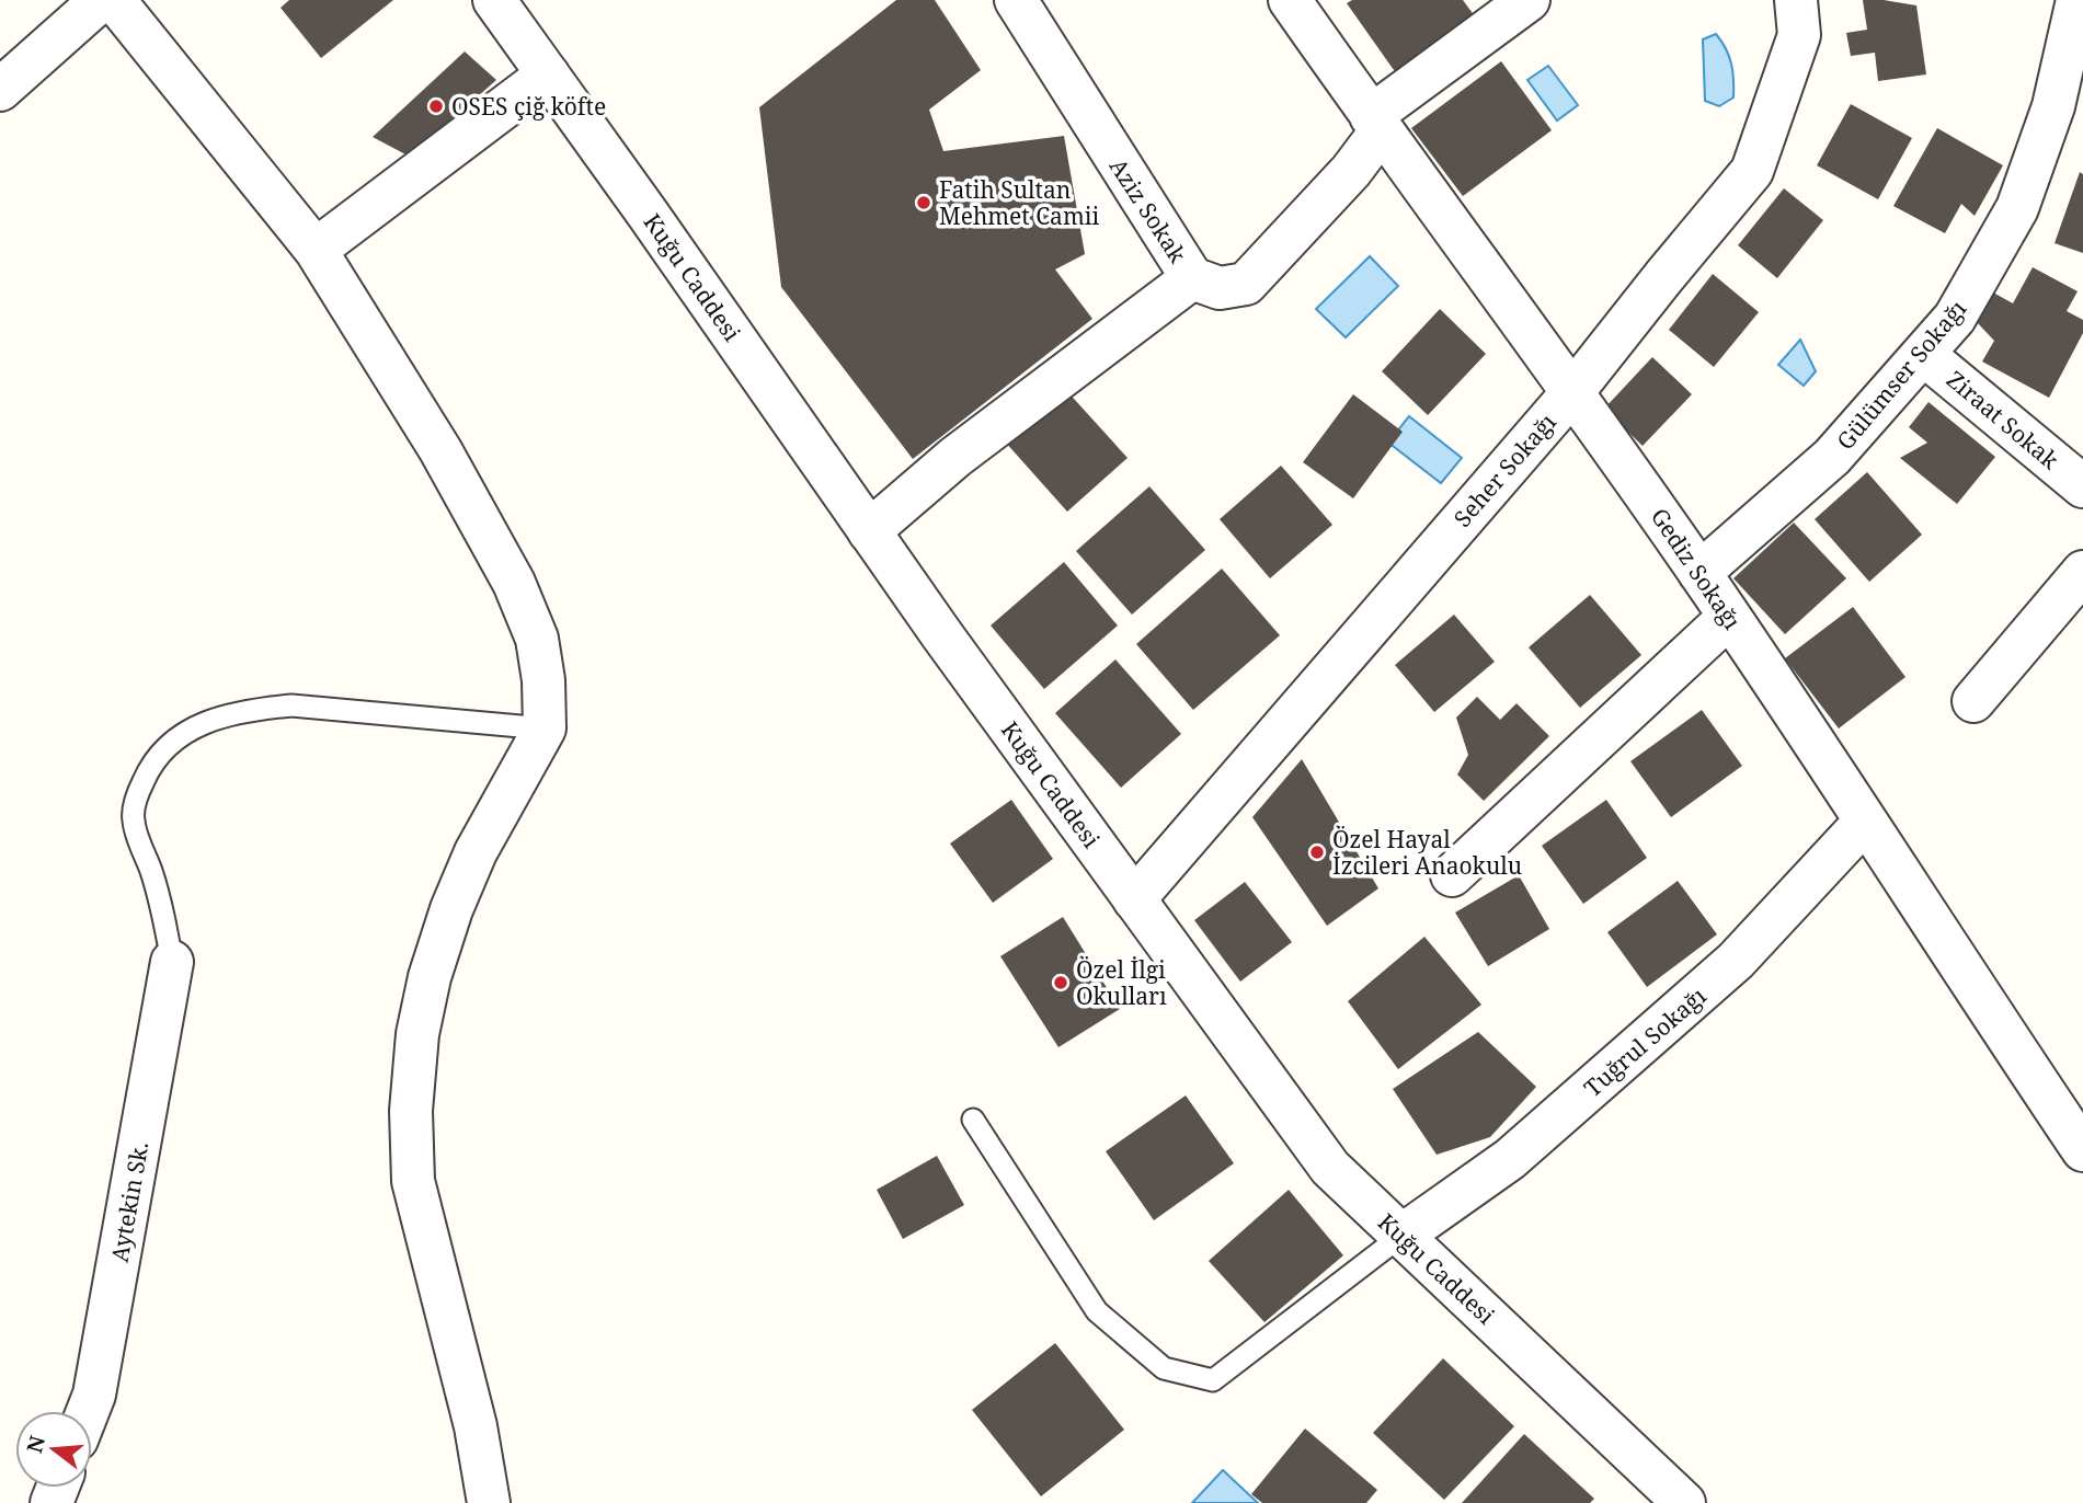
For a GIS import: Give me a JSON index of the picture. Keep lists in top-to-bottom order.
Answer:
{
  "streets": {
    "street": [
      "Aziz Sokak",
      "Kuğu Caddesi",
      "Gülümser Sokağı",
      "Ziraat Sokak",
      "Seher Sokağı",
      "Gediz Sokağı",
      "Tuğrul Sokağı",
      "Aytekin Sk."
    ]
  },
  "crossings": [
    ["Aziz Sokak", "Gediz Sokağı"],
    ["Kuğu Caddesi", "Seher Sokağı"],
    ["Kuğu Caddesi", "Tuğrul Sokağı"],
    ["Gülümser Sokağı", "Ziraat Sokak"],
    ["Gülümser Sokağı", "Gediz Sokağı"],
    ["Seher Sokağı", "Gediz Sokağı"],
    ["Gediz Sokağı", "Tuğrul Sokağı"]
  ],
  "places": [
    "OSES çiğ köfte",
    "Fatih Sultan Mehmet Camii",
    "Özel Hayal İzcileri Anaokulu",
    "Özel İlgi Okulları"
  ],
  "north": "left"
}
